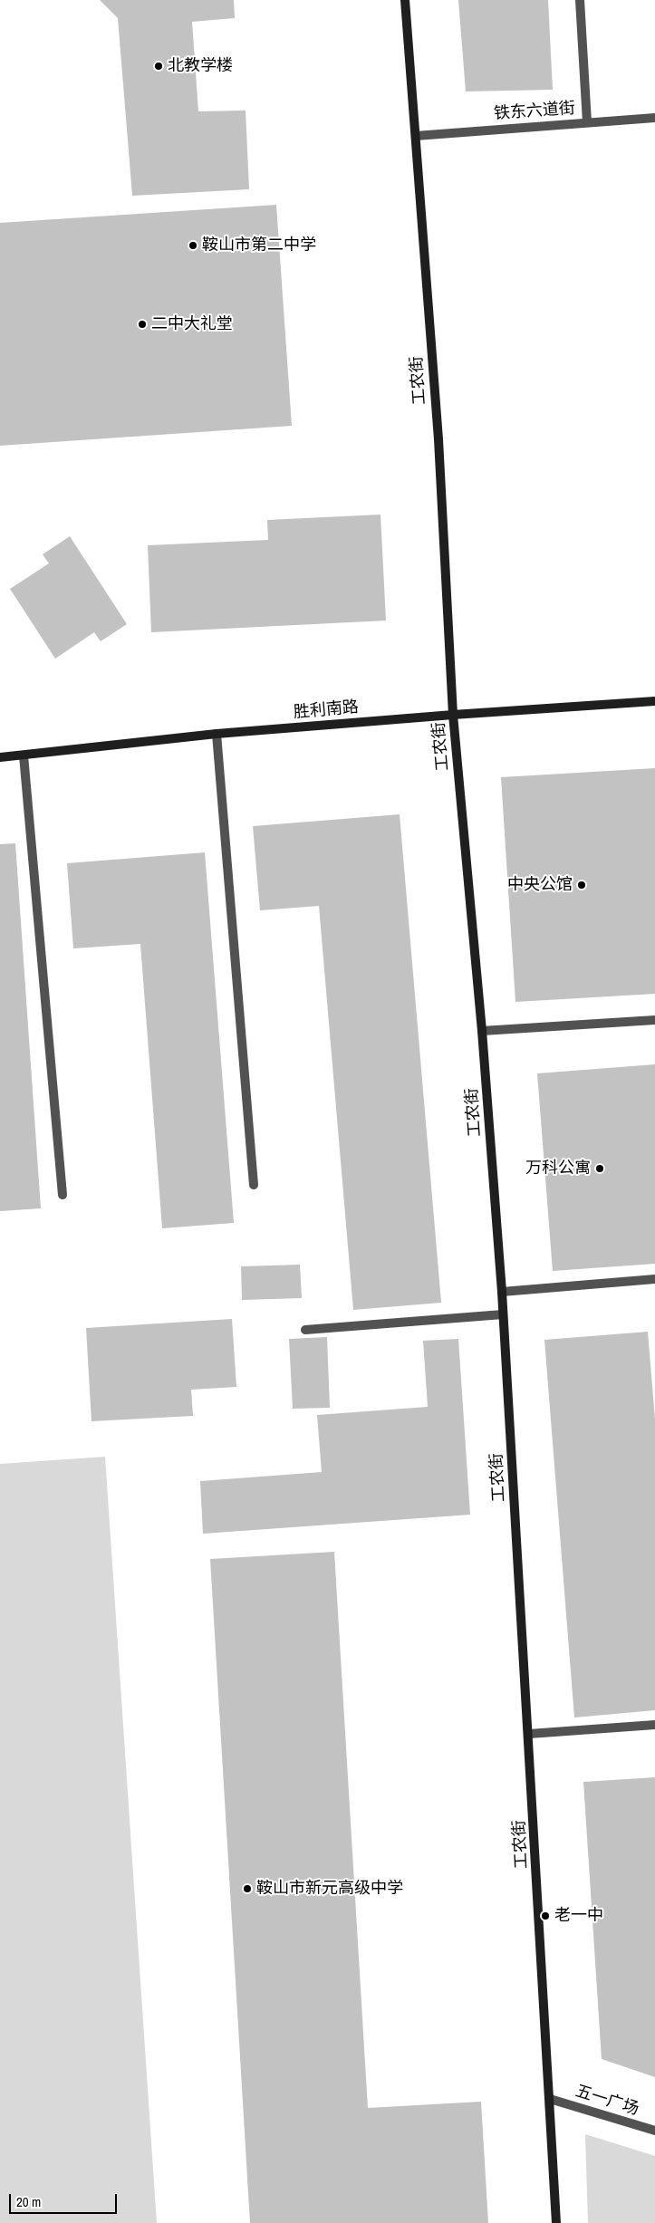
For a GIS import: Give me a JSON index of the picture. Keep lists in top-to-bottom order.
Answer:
{
  "streets": {
    "street": [
      "铁东六道街",
      "工农街",
      "胜利南路",
      "五一广场"
    ]
  },
  "crossings": [
    ["铁东六道街", "工农街"],
    ["工农街", "胜利南路"],
    ["工农街", "五一广场"]
  ],
  "places": [
    "北教学楼",
    "鞍山市第二中学",
    "二中大礼堂",
    "中央公馆",
    "万科公寓",
    "鞍山市新元高级中学",
    "老一中"
  ],
  "scale_bar": "20 m"
}
